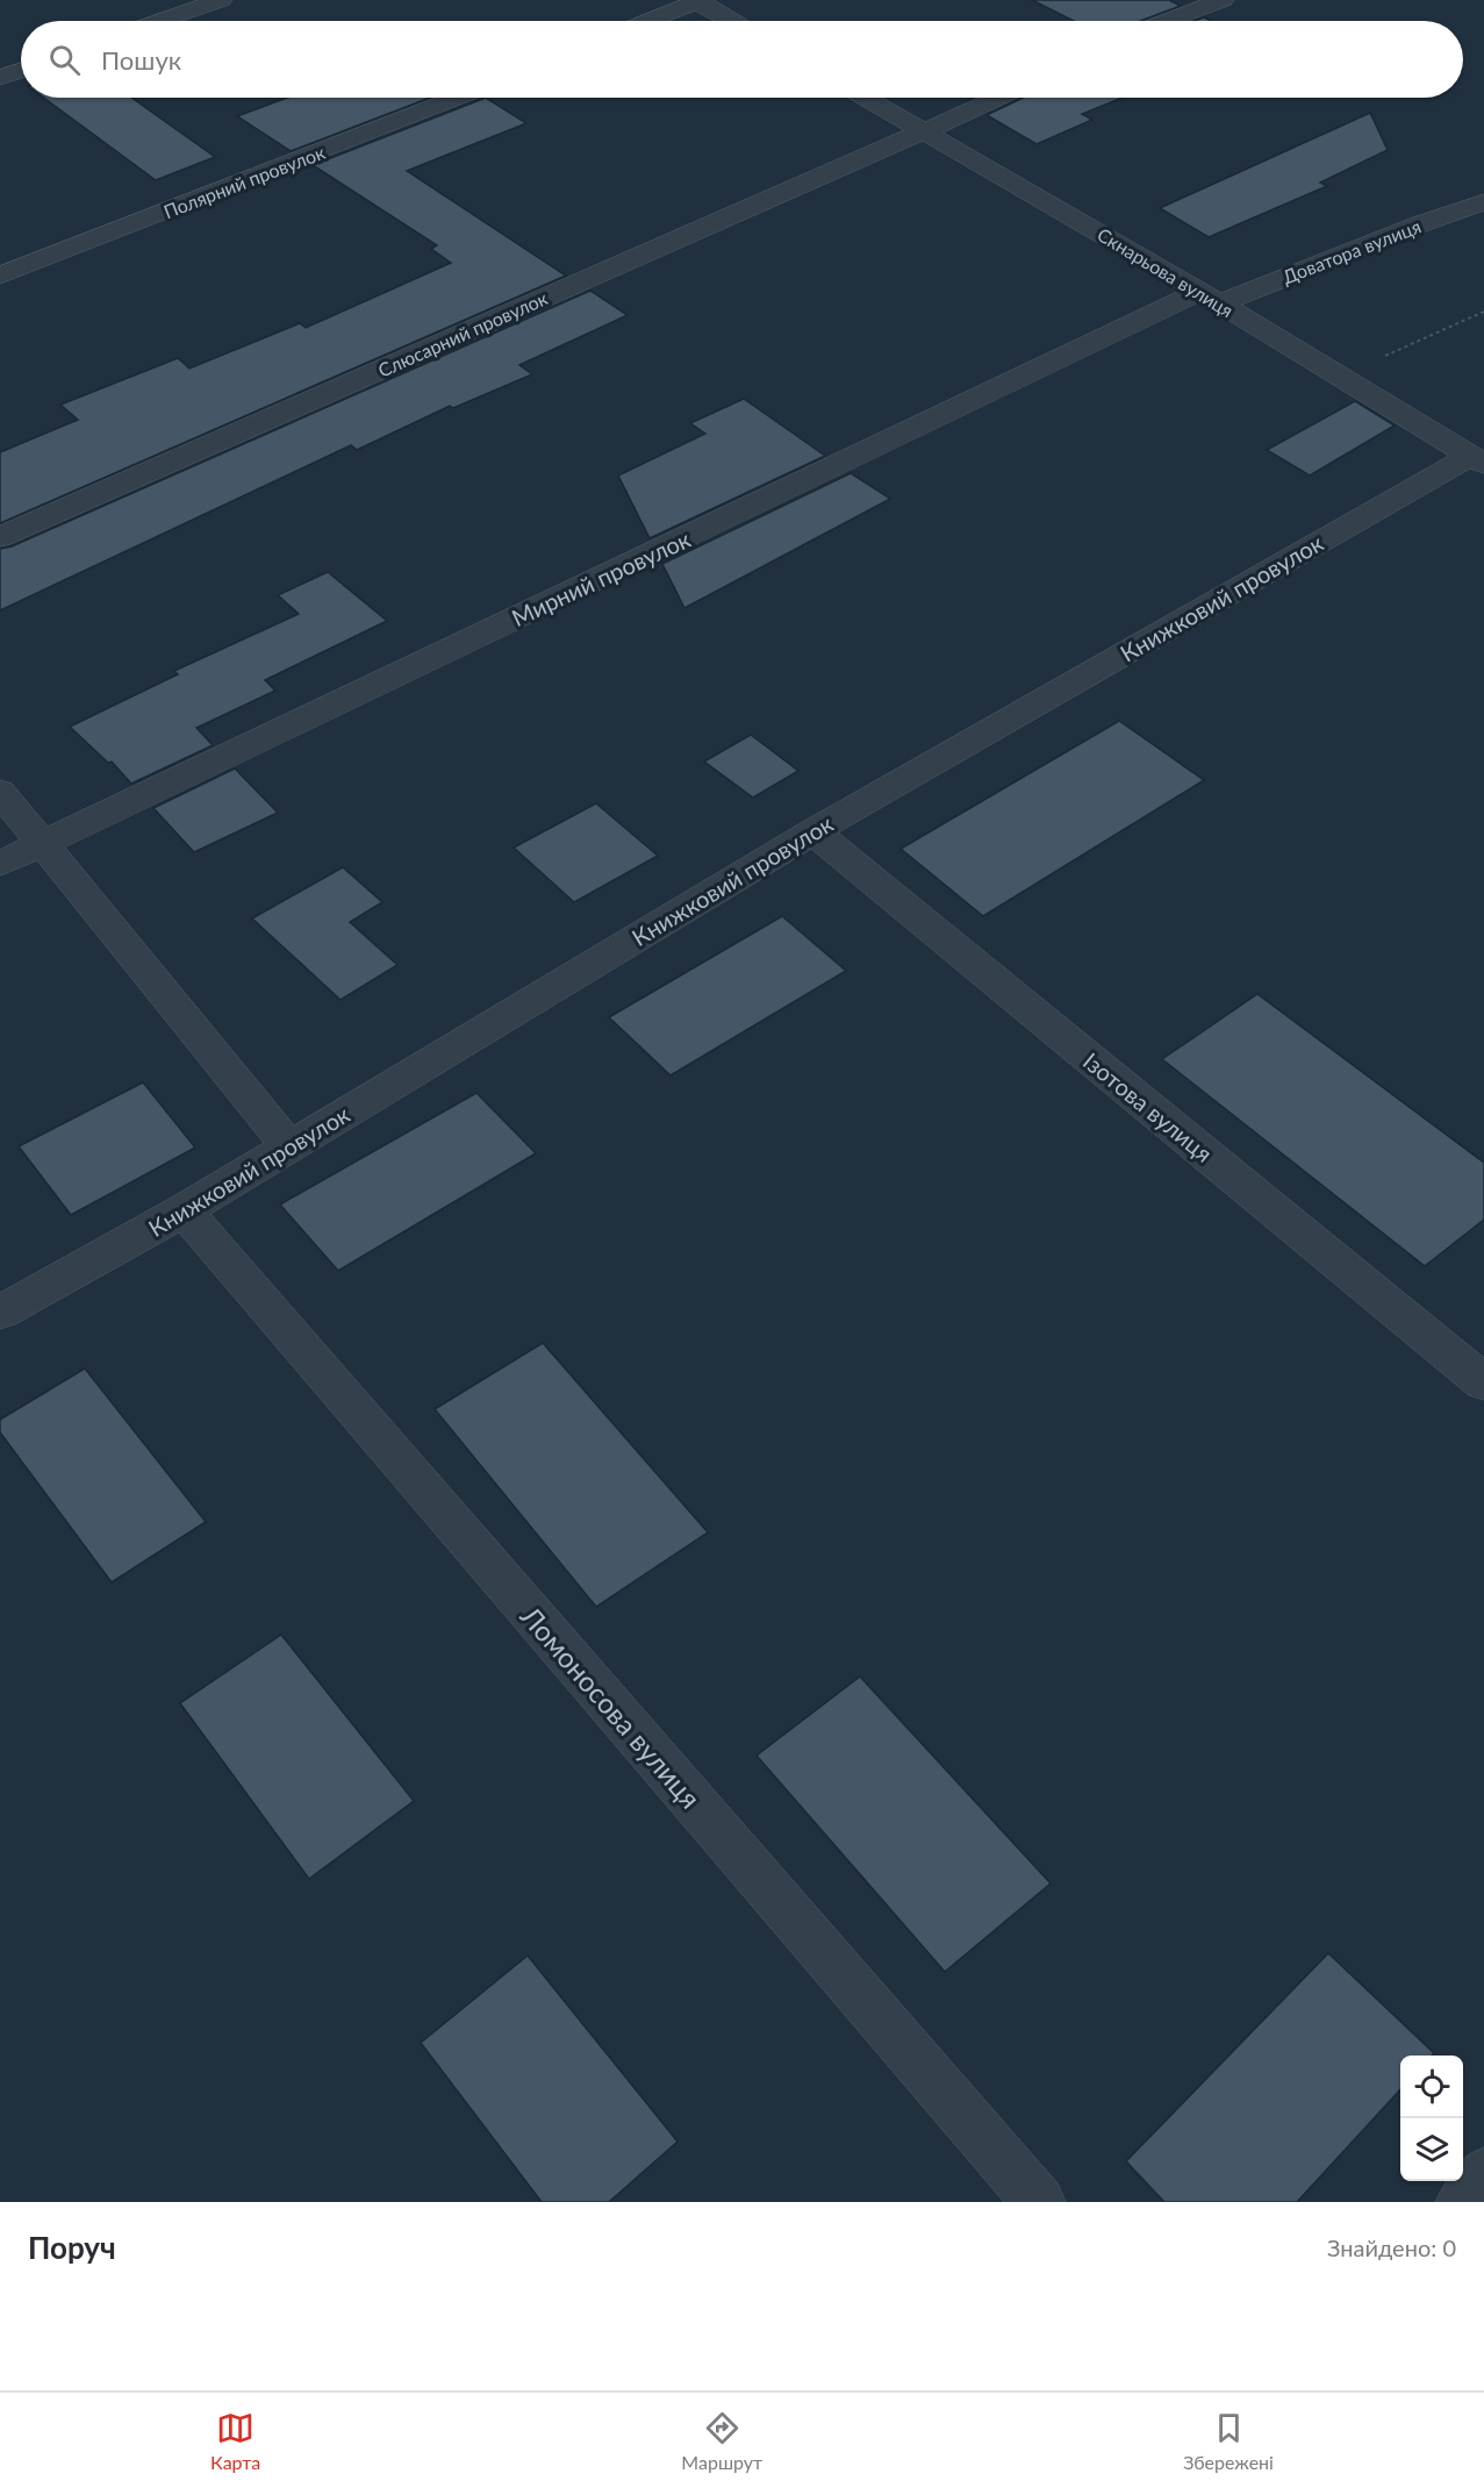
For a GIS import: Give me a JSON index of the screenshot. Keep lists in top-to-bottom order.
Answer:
{
  "streets": {
    "street": [
      "Полярний провулок",
      "Доватора вулиця",
      "Скнарьова вулиця",
      "Слюсарний провулок",
      "Мирний провулок",
      "Книжковий провулок",
      "Ізотова вулиця",
      "Ломоносова вулиця"
    ]
  },
  "crossings": [
    ["Доватора вулиця", "Скнарьова вулиця"],
    ["Доватора вулиця", "Мирний провулок"],
    ["Скнарьова вулиця", "Слюсарний провулок"],
    ["Скнарьова вулиця", "Мирний провулок"],
    ["Скнарьова вулиця", "Книжковий провулок"],
    ["Книжковий провулок", "Ізотова вулиця"],
    ["Книжковий провулок", "Ломоносова вулиця"]
  ],
  "page": {
    "search": "Пошук",
    "heading": ["Поруч", "Знайдено: 0"],
    "nav": ["Карта", "Маршрут", "Збережені"]
  }
}
